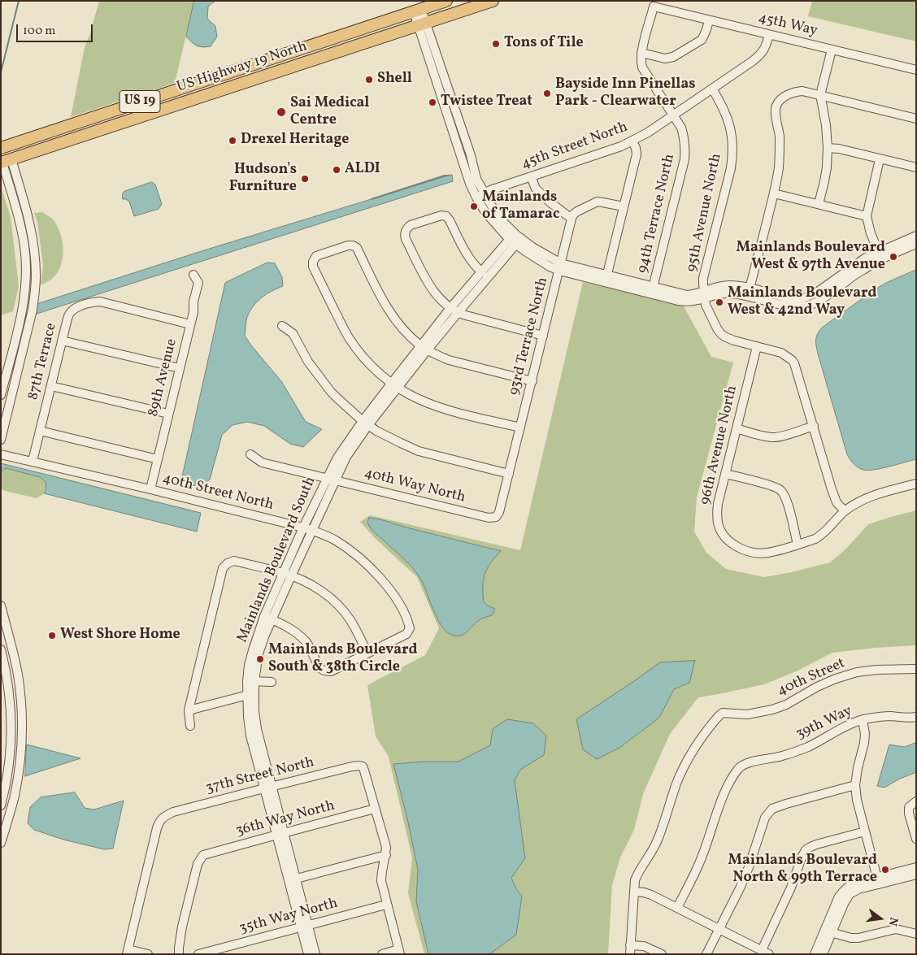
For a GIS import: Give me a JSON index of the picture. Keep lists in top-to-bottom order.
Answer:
{
  "streets": {
    "highway": ["US Highway 19 North", "US 19"],
    "street": [
      "45th Way",
      "45th Street North",
      "95th Avenue North",
      "94th Terrace North",
      "93rd Terrace North",
      "87th Terrace",
      "89th Avenue",
      "96th Avenue North",
      "40th Way North",
      "40th Street North",
      "Mainlands Boulevard South",
      "40th Street",
      "39th Way",
      "37th Street North",
      "36th Way North",
      "35th Way North"
    ]
  },
  "crossings": [
    ["45th Way", "45th Street North"],
    ["45th Way", "94th Terrace North"],
    ["45th Street North", "95th Avenue North"],
    ["45th Street North", "94th Terrace North"],
    ["93rd Terrace North", "40th Way North"],
    ["87th Terrace", "89th Avenue"],
    ["87th Terrace", "40th Street North"],
    ["89th Avenue", "40th Street North"],
    ["40th Way North", "Mainlands Boulevard South"],
    ["40th Street North", "Mainlands Boulevard South"],
    ["Mainlands Boulevard South", "37th Street North"],
    ["Mainlands Boulevard South", "36th Way North"],
    ["Mainlands Boulevard South", "35th Way North"],
    ["37th Street North", "36th Way North"]
  ],
  "places": [
    "Tons of Tile",
    "Shell",
    "Bayside Inn Pinellas Park - Clearwater",
    "Twistee Treat",
    "Sai Medical Centre",
    "Drexel Heritage",
    "ALDI",
    "Hudson's Furniture",
    "Mainlands of Tamarac",
    "Mainlands Boulevard West & 97th Avenue",
    "Mainlands Boulevard West & 42nd Way",
    "West Shore Home",
    "Mainlands Boulevard South & 38th Circle",
    "Mainlands Boulevard North & 99th Terrace"
  ],
  "scale_bar": "100 m",
  "north": "right"
}
